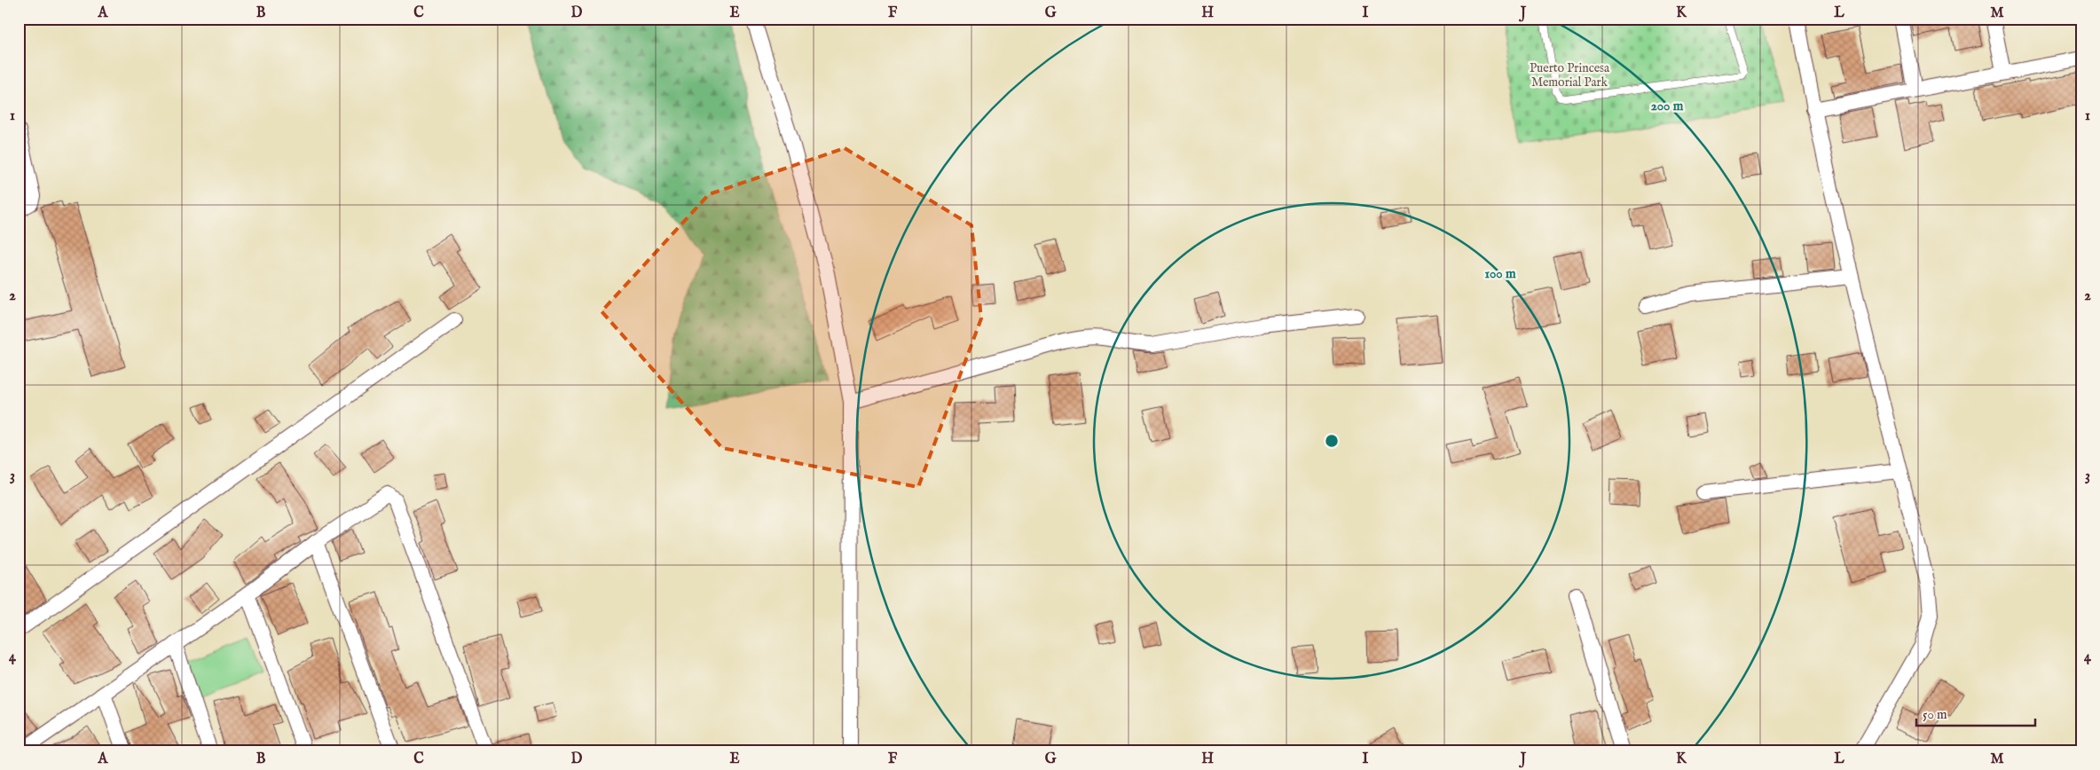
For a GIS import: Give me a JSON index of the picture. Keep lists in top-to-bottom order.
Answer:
{
  "parks": ["Puerto Princesa Memorial Park"],
  "scale_bar": "50 m",
  "grid": {
    "columns": [
      "A",
      "B",
      "C",
      "D",
      "E",
      "F",
      "G",
      "H",
      "I",
      "J",
      "K",
      "L",
      "M"
    ],
    "rows": [
      "1",
      "2",
      "3",
      "4"
    ]
  },
  "rings": ["200 m", "100 m"]
}
